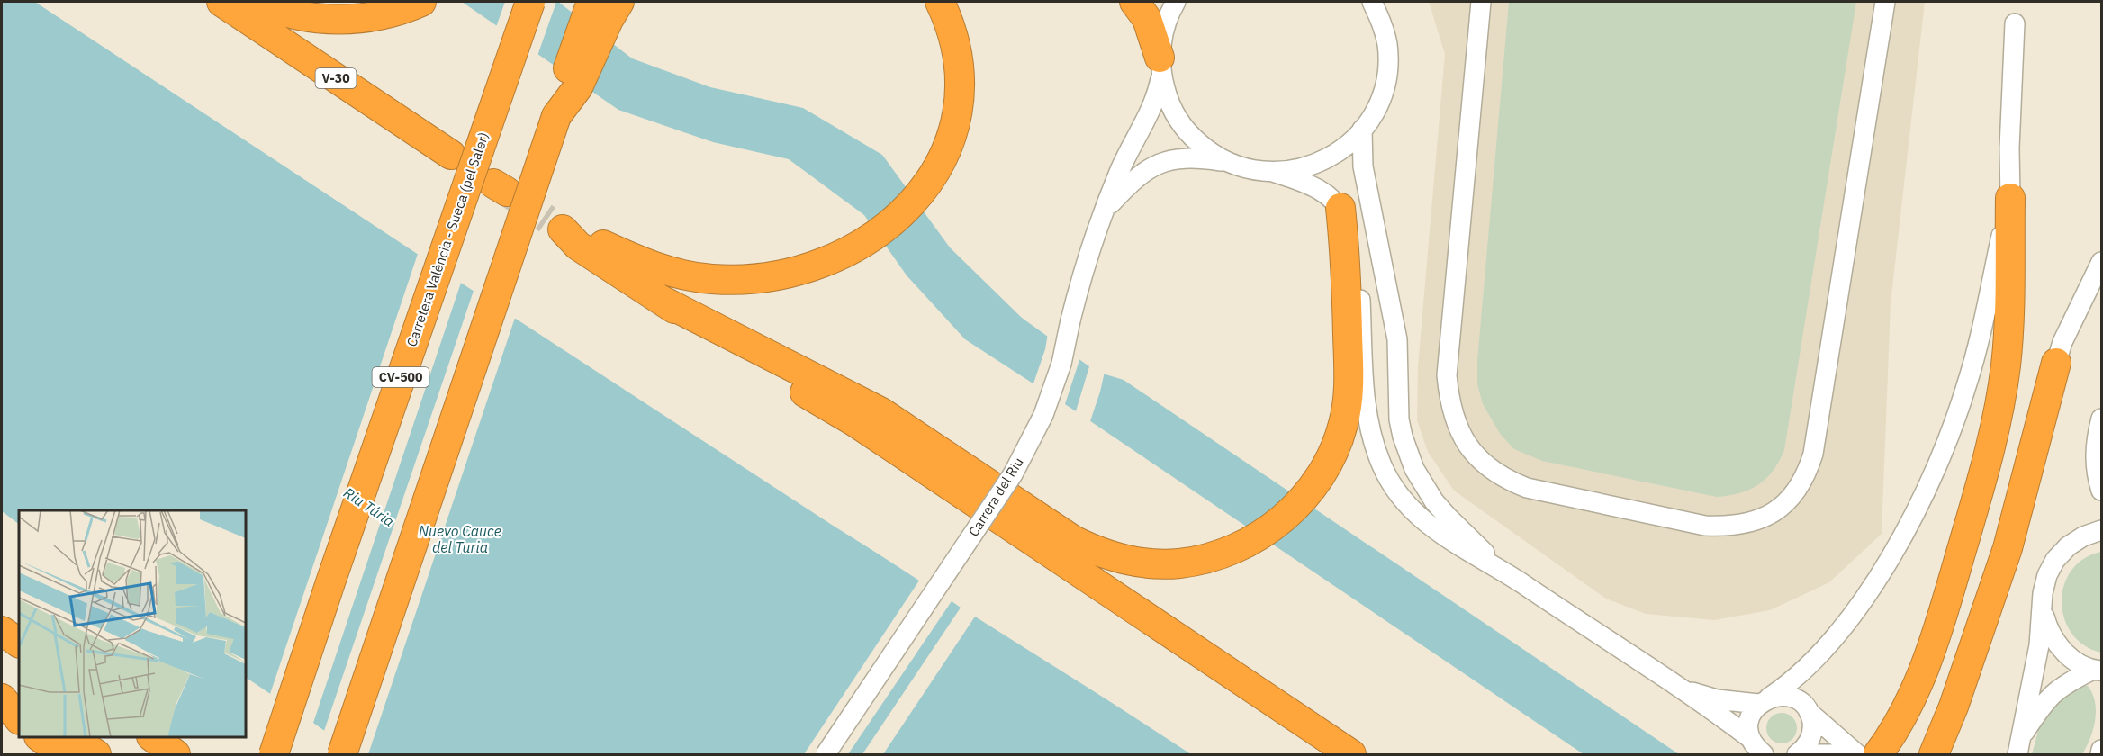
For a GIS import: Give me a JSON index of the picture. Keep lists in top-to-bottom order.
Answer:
{
  "streets": {
    "highway": ["V-30", "Carretera València - Sueca (pel Saler)", "CV-500"],
    "street": ["Carrera del Riu"]
  },
  "water": ["Riu Túria", "Nuevo Cauce del Turia"]
}
